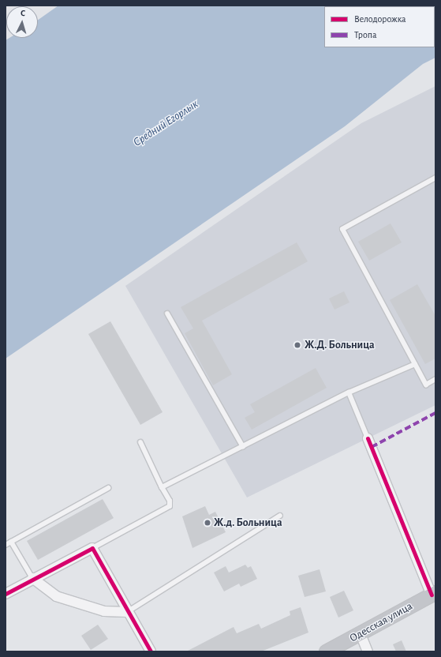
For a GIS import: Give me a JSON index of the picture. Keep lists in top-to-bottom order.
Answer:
{
  "streets": {
    "main road": ["Одесская улица"]
  },
  "water": ["Средний Егорлык"],
  "places": ["Ж.Д. Больница", "Ж.д. Больница"],
  "legend": ["Велодорожка", "Тропа"],
  "north": "top"
}
